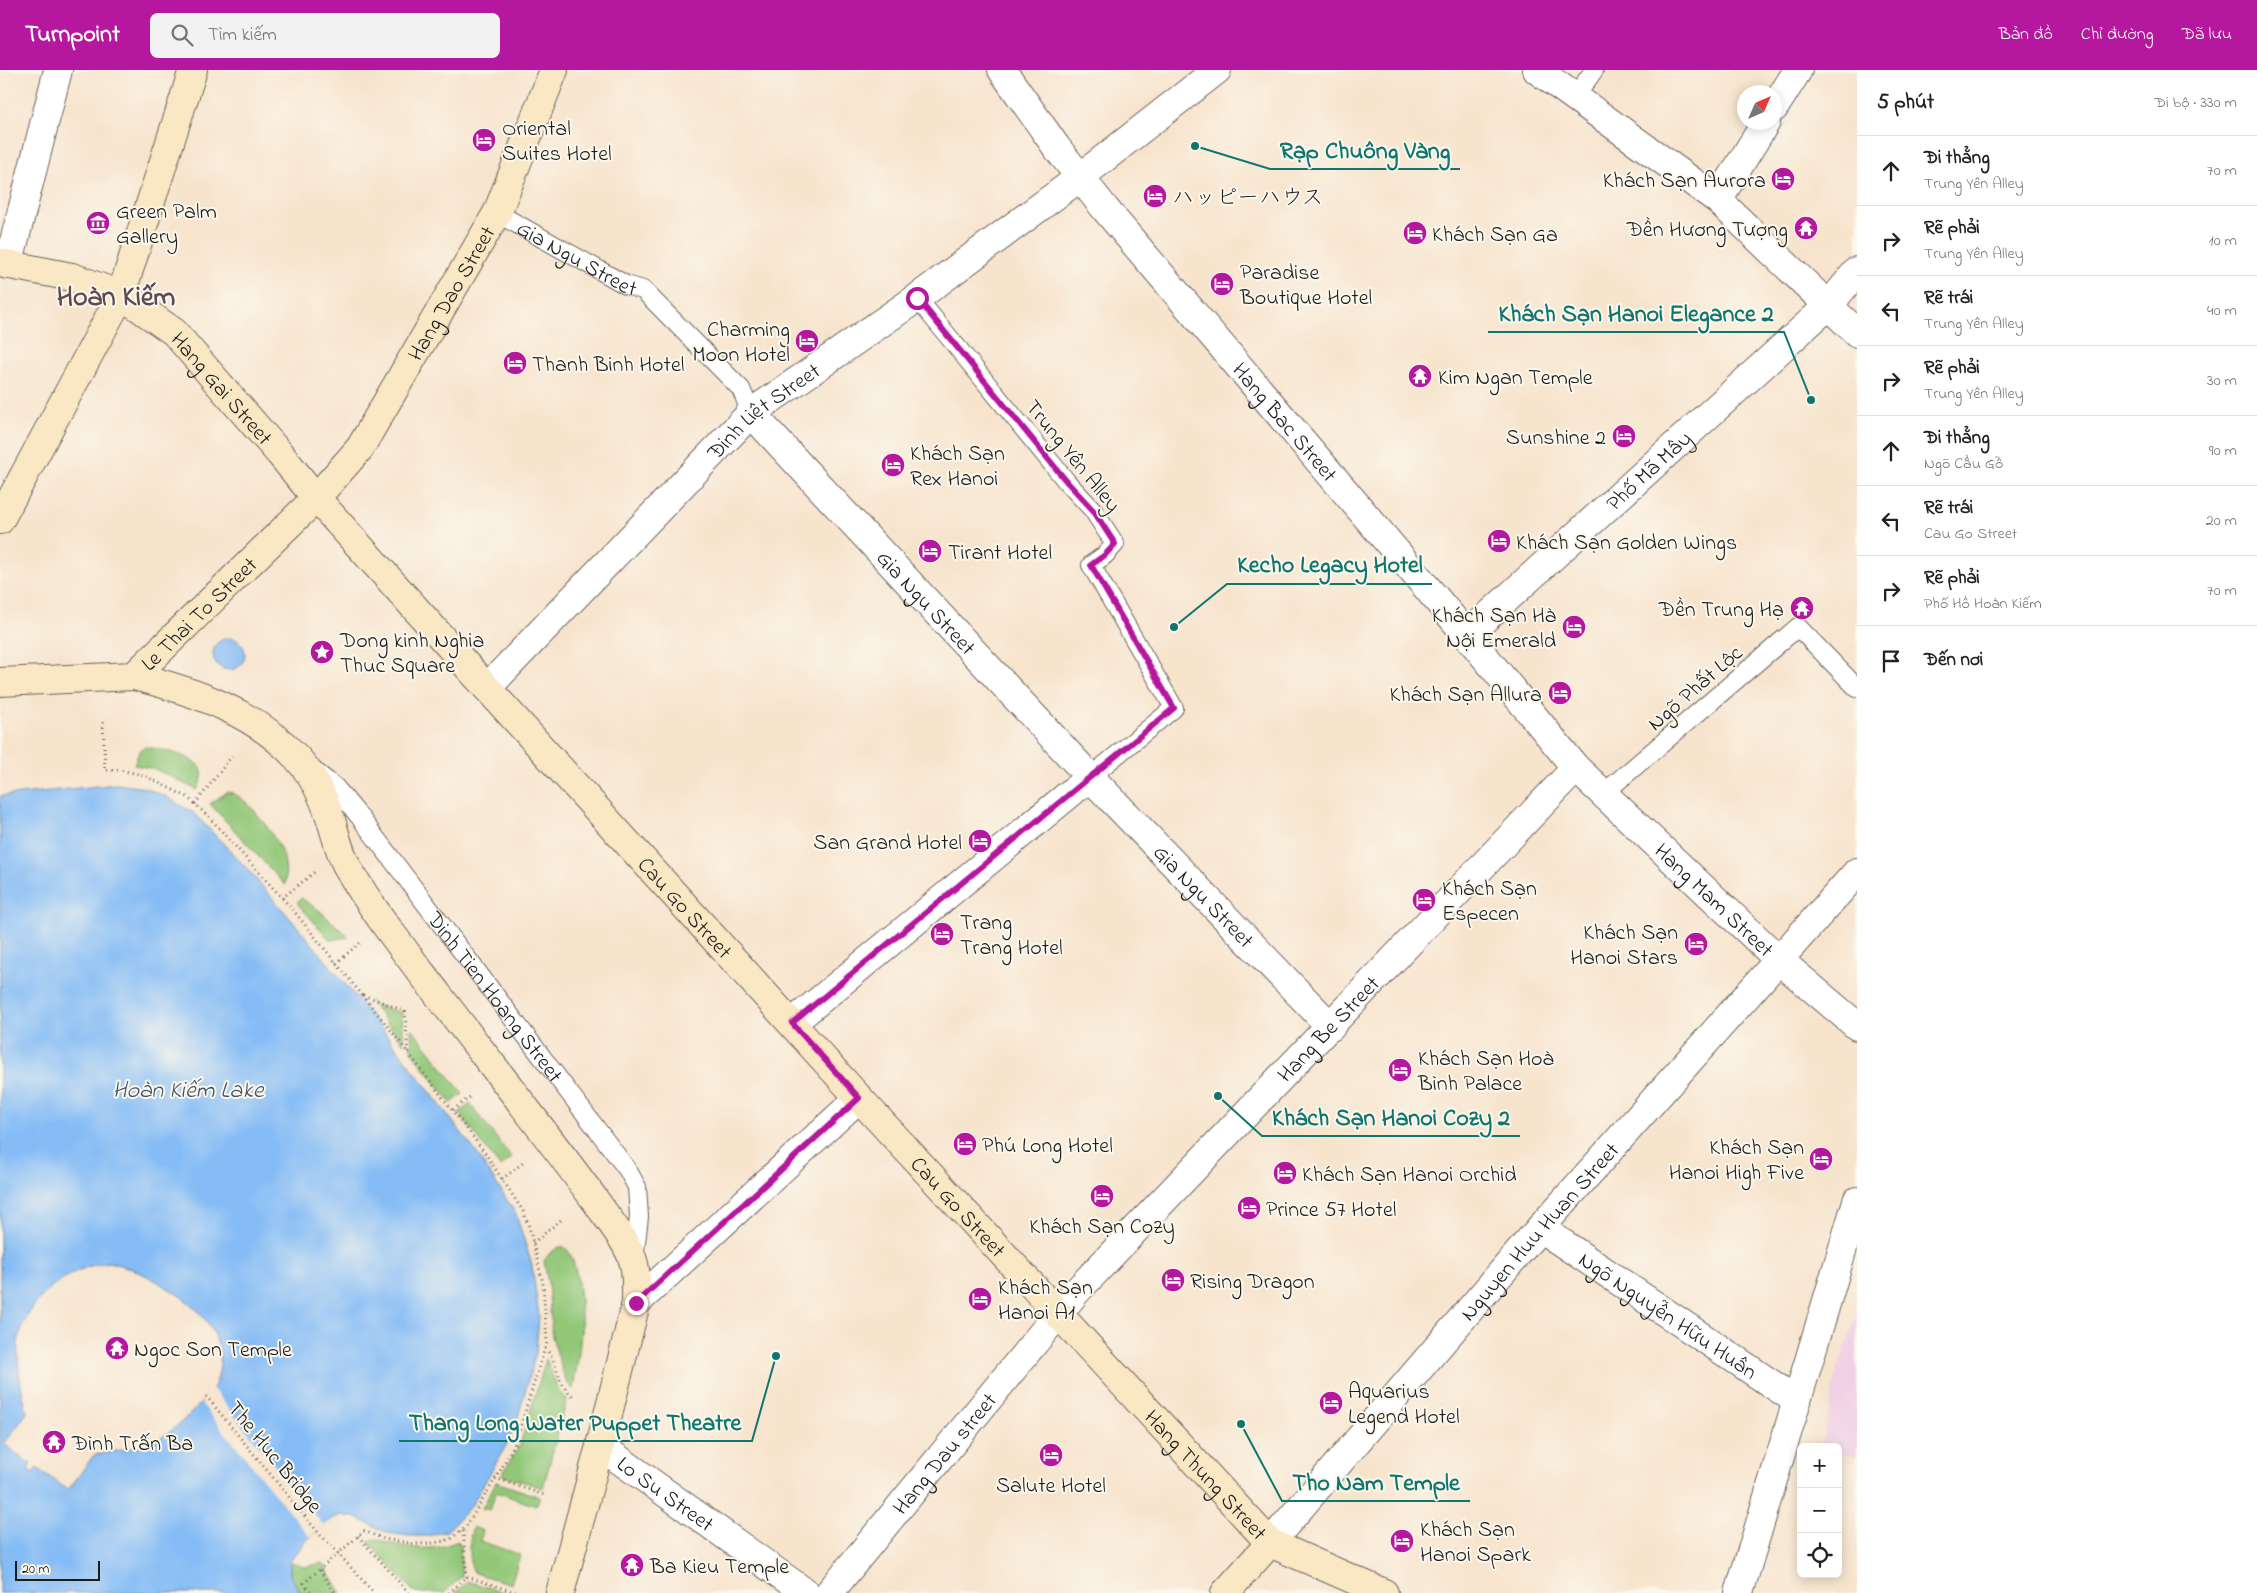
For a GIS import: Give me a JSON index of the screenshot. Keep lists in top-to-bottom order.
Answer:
{
  "streets": {
    "street": [
      "Gia Ngu Street",
      "Hang Dao Street",
      "Hang Gai Street",
      "Đinh Liệt Street",
      "Hang Bac Street",
      "Phố Mã Mây",
      "Le Thai To Street",
      "Hang Mam Street",
      "Cau Go Street",
      "Dinh Tien Hoang Street",
      "Hang Be Street",
      "Nguyen Huu Huan Street",
      "Ngõ Nguyễn Hữu Huân",
      "Hang Dau street",
      "Hang Thung Street",
      "Lo Su Street"
    ],
    "lane": ["Trung Yên Alley", "Ngõ Phất Lộc"],
    "path": ["The Huc Bridge"]
  },
  "crossings": [
    ["Gia Ngu Street", "Hang Dao Street"],
    ["Gia Ngu Street", "Đinh Liệt Street"],
    ["Gia Ngu Street", "Trung Yên Alley"],
    ["Gia Ngu Street", "Hang Be Street"],
    ["Hang Dao Street", "Hang Gai Street"],
    ["Hang Dao Street", "Le Thai To Street"],
    ["Hang Dao Street", "Cau Go Street"],
    ["Hang Gai Street", "Le Thai To Street"],
    ["Hang Gai Street", "Cau Go Street"],
    ["Đinh Liệt Street", "Hang Bac Street"],
    ["Đinh Liệt Street", "Trung Yên Alley"],
    ["Đinh Liệt Street", "Cau Go Street"],
    ["Hang Bac Street", "Phố Mã Mây"],
    ["Hang Bac Street", "Hang Mam Street"],
    ["Hang Bac Street", "Hang Be Street"],
    ["Le Thai To Street", "Cau Go Street"],
    ["Le Thai To Street", "Dinh Tien Hoang Street"],
    ["Ngõ Phất Lộc", "Hang Mam Street"],
    ["Hang Mam Street", "Hang Be Street"],
    ["Hang Mam Street", "Nguyen Huu Huan Street"],
    ["Cau Go Street", "Hang Be Street"],
    ["Cau Go Street", "Hang Dau street"],
    ["Cau Go Street", "Hang Thung Street"],
    ["Dinh Tien Hoang Street", "Lo Su Street"],
    ["Hang Be Street", "Hang Dau street"],
    ["Hang Be Street", "Hang Thung Street"],
    ["Nguyen Huu Huan Street", "Ngõ Nguyễn Hữu Huân"],
    ["Nguyen Huu Huan Street", "Hang Thung Street"],
    ["Hang Dau street", "Hang Thung Street"]
  ],
  "districts": ["Hoàn Kiếm"],
  "water": ["Hoàn Kiếm Lake"],
  "places": {
    "hotel": [
      "Oriental Suites Hotel",
      "Khách Sạn Aurora",
      "ハッピーハウス",
      "Khách Sạn Ga",
      "Paradise Boutique Hotel",
      "Charming Moon Hotel",
      "Thanh Binh Hotel",
      "Sunshine 2",
      "Khách Sạn Rex Hanoi",
      "Khách Sạn Golden Wings",
      "Tirant Hotel",
      "Khách Sạn Hà Nội Emerald",
      "Khách Sạn Allura",
      "San Grand Hotel",
      "Khách Sạn Especen",
      "Trang Trang Hotel",
      "Khách Sạn Hanoi Stars",
      "Khách Sạn Hoà Bình Palace",
      "Phú Long Hotel",
      "Khách Sạn Hanoi High Five",
      "Khách Sạn Hanoi Orchid",
      "Khách Sạn Cozy",
      "Prince 57 Hotel",
      "Rising Dragon",
      "Khách Sạn Hanoi A1",
      "Aquarius Legend Hotel",
      "Salute Hotel",
      "Khách Sạn Hanoi Spark"
    ],
    "other": [
      "Rạp Chuông Vàng",
      "Khách Sạn Hanoi Elegance 2",
      "Kecho Legacy Hotel",
      "Khách Sạn Hanoi Cozy 2",
      "Thang Long Water Puppet Theatre",
      "Tho Nam Temple"
    ],
    "museum": ["Green Palm Gallery"],
    "temple": [
      "Đền Hương Tượng",
      "Kim Ngan Temple",
      "Đền Trung Hạ",
      "Ngoc Son Temple",
      "Đình Trấn Ba",
      "Ba Kieu Temple"
    ],
    "place": ["Dong kinh Nghia Thuc Square"]
  },
  "scale_bar": "20 m",
  "north": "top right",
  "page": {
    "header": "Turnpoint",
    "search": "Tìm kiếm",
    "nav": ["Bản đồ", "Chỉ đường", "Đã lưu"],
    "heading": ["5 phút", "Đi bộ · 330 m"],
    "list": [
      ["Đi thẳng", "Trung Yên Alley", "70 m"],
      ["Rẽ phải", "Trung Yên Alley", "10 m"],
      ["Rẽ trái", "Trung Yên Alley", "40 m"],
      ["Rẽ phải", "Trung Yên Alley", "30 m"],
      ["Đi thẳng", "Ngõ Cầu Gỗ", "90 m"],
      ["Rẽ trái", "Cau Go Street", "20 m"],
      ["Rẽ phải", "Phố Hồ Hoàn Kiếm", "70 m"],
      "Đến nơi"
    ],
    "map_buttons": ["+", "−"],
    "scale": "20 m"
  }
}
